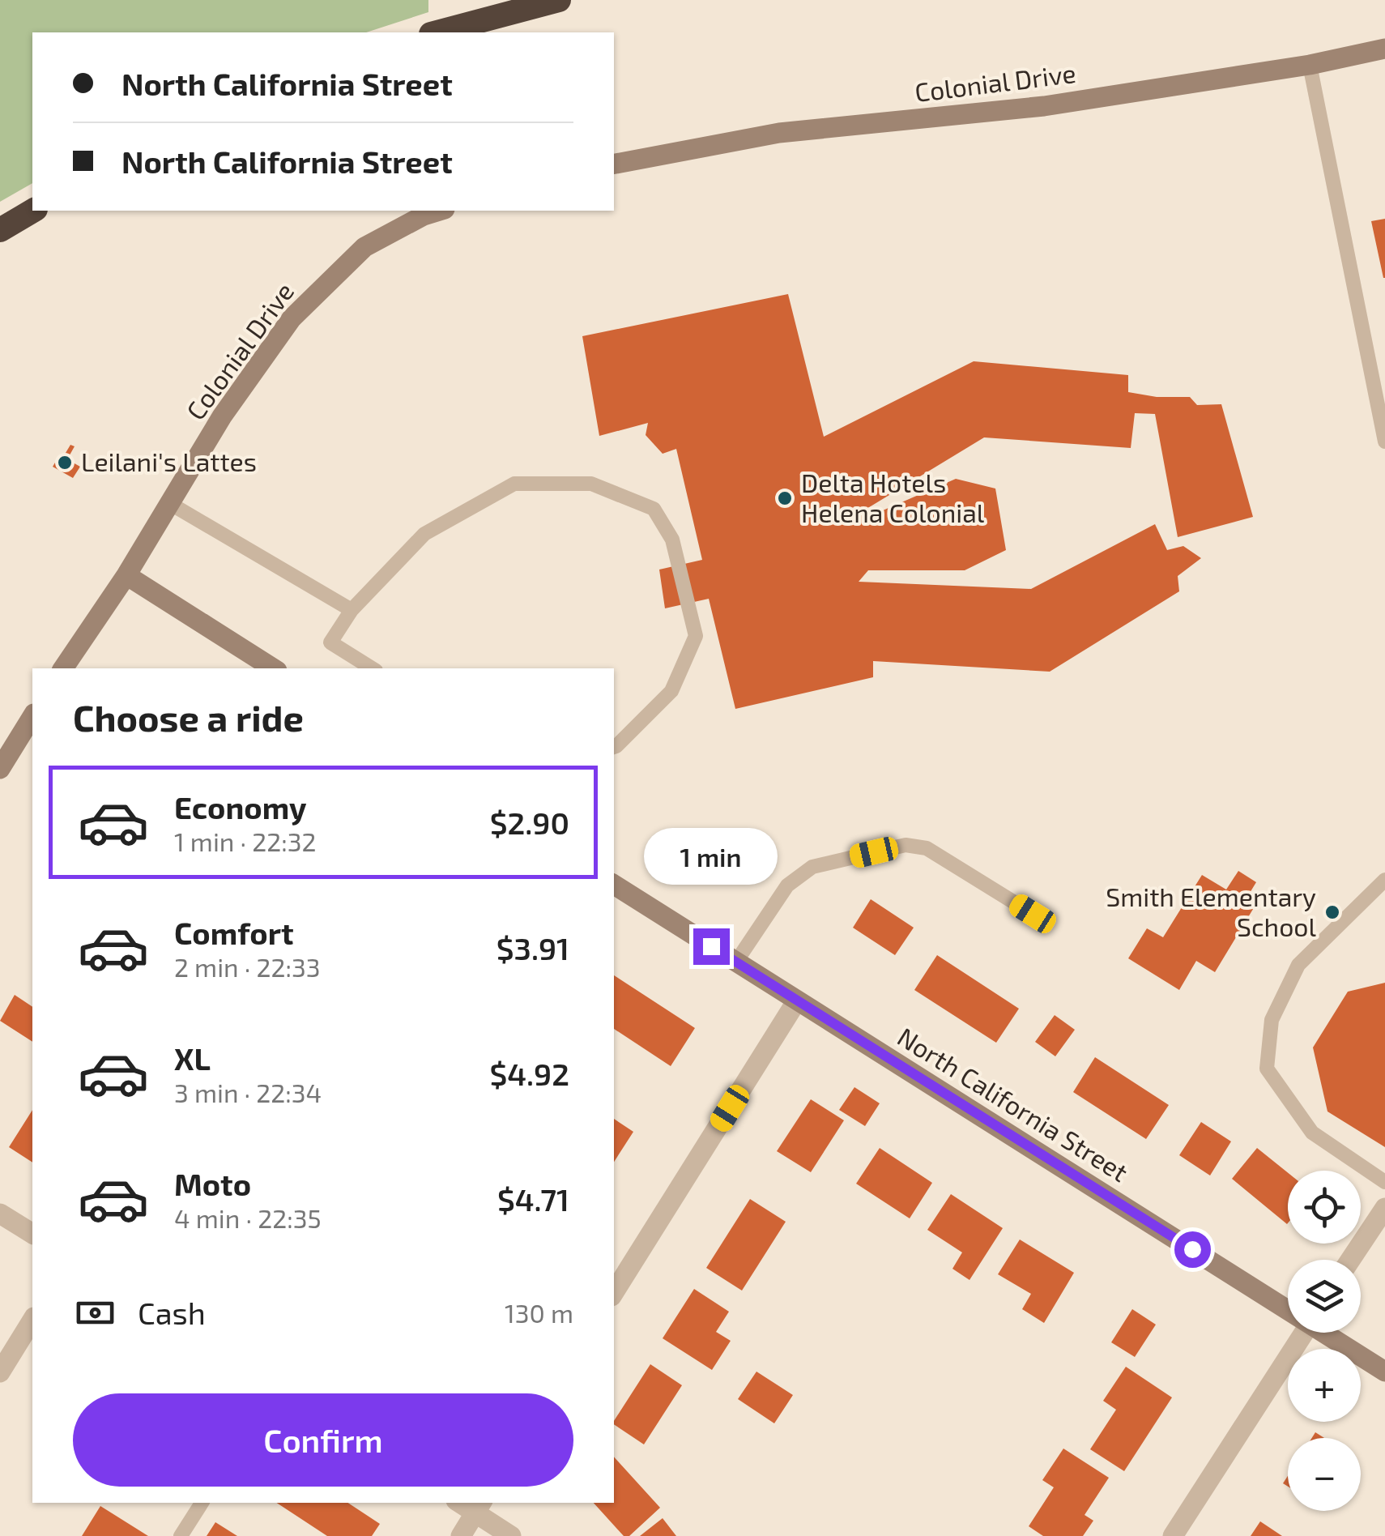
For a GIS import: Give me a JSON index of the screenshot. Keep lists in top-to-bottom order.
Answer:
{
  "streets": {
    "main road": ["Colonial Drive", "North California Street"]
  },
  "places": ["Leilani's Lattes", "Delta Hotels Helena Colonial", "Smith Elementary School"],
  "page": {
    "banner": ["North California Street", "North California Street"],
    "heading": "Choose a ride",
    "list": [
      {
        "name": "Economy",
        "note": "1 min · 22:32",
        "value": "$2.90"
      },
      {
        "name": "Comfort",
        "note": "2 min · 22:33",
        "value": "$3.91"
      },
      {
        "name": "XL",
        "note": "3 min · 22:34",
        "value": "$4.92"
      },
      {
        "name": "Moto",
        "note": "4 min · 22:35",
        "value": "$4.71"
      }
    ],
    "bubble": "1 min",
    "map_buttons": ["+", "−"],
    "pay": ["Cash", "130 m"],
    "buttons": "Confirm"
  }
}
